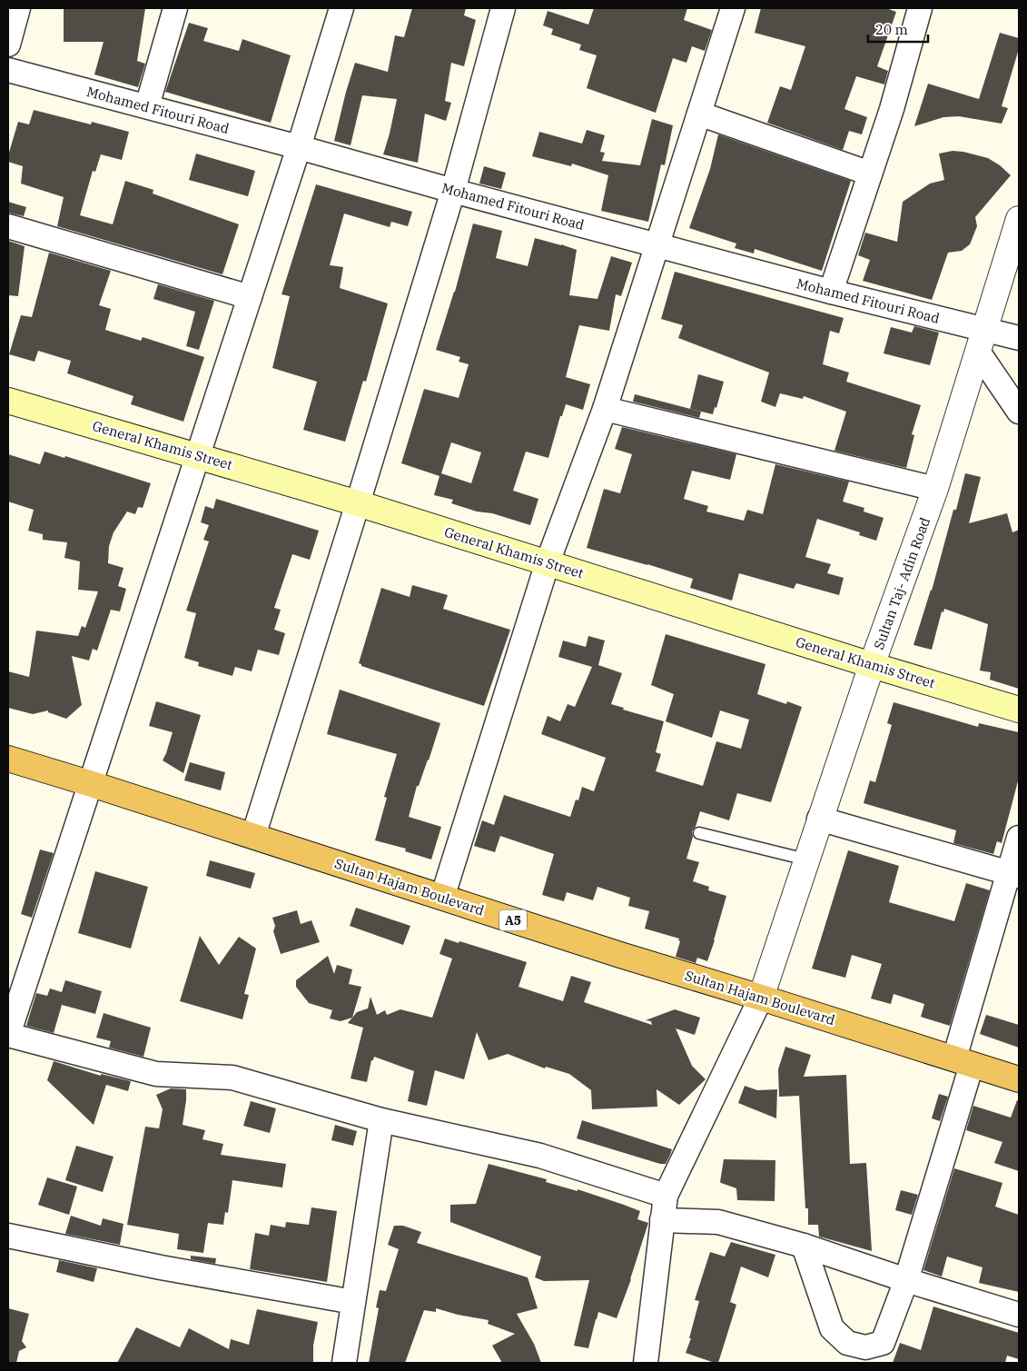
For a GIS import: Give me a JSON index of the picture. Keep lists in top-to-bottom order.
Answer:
{
  "streets": {
    "highway": ["Sultan Hajam Boulevard", "A5"],
    "main road": ["General Khamis Street"],
    "street": ["Mohamed Fitouri Road", "Sultan Taj- Adin Road"]
  },
  "crossings": [
    ["Mohamed Fitouri Road", "Sultan Taj- Adin Road"],
    ["General Khamis Street", "Sultan Taj- Adin Road"],
    ["Sultan Taj- Adin Road", "Sultan Hajam Boulevard"]
  ],
  "scale_bar": "20 m"
}
